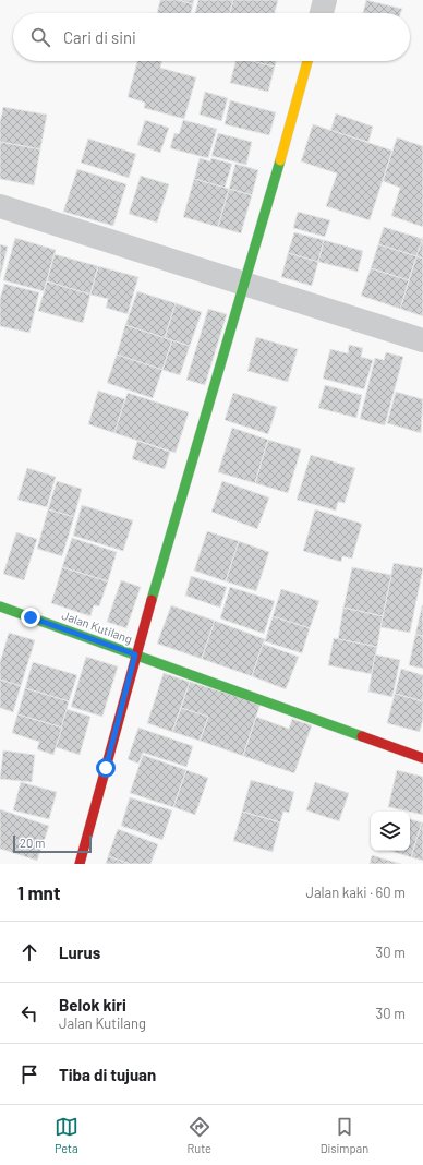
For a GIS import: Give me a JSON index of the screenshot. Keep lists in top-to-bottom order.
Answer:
{
  "streets": {
    "street": ["Jalan Kutilang"]
  },
  "scale_bar": "20 m",
  "page": {
    "search": "Cari di sini",
    "scale": "20 m",
    "heading": ["1 mnt", "Jalan kaki · 60 m"],
    "list": [
      ["Lurus", "30 m"],
      ["Belok kiri", "Jalan Kutilang", "30 m"],
      "Tiba di tujuan"
    ],
    "nav": ["Peta", "Rute", "Disimpan"]
  }
}
